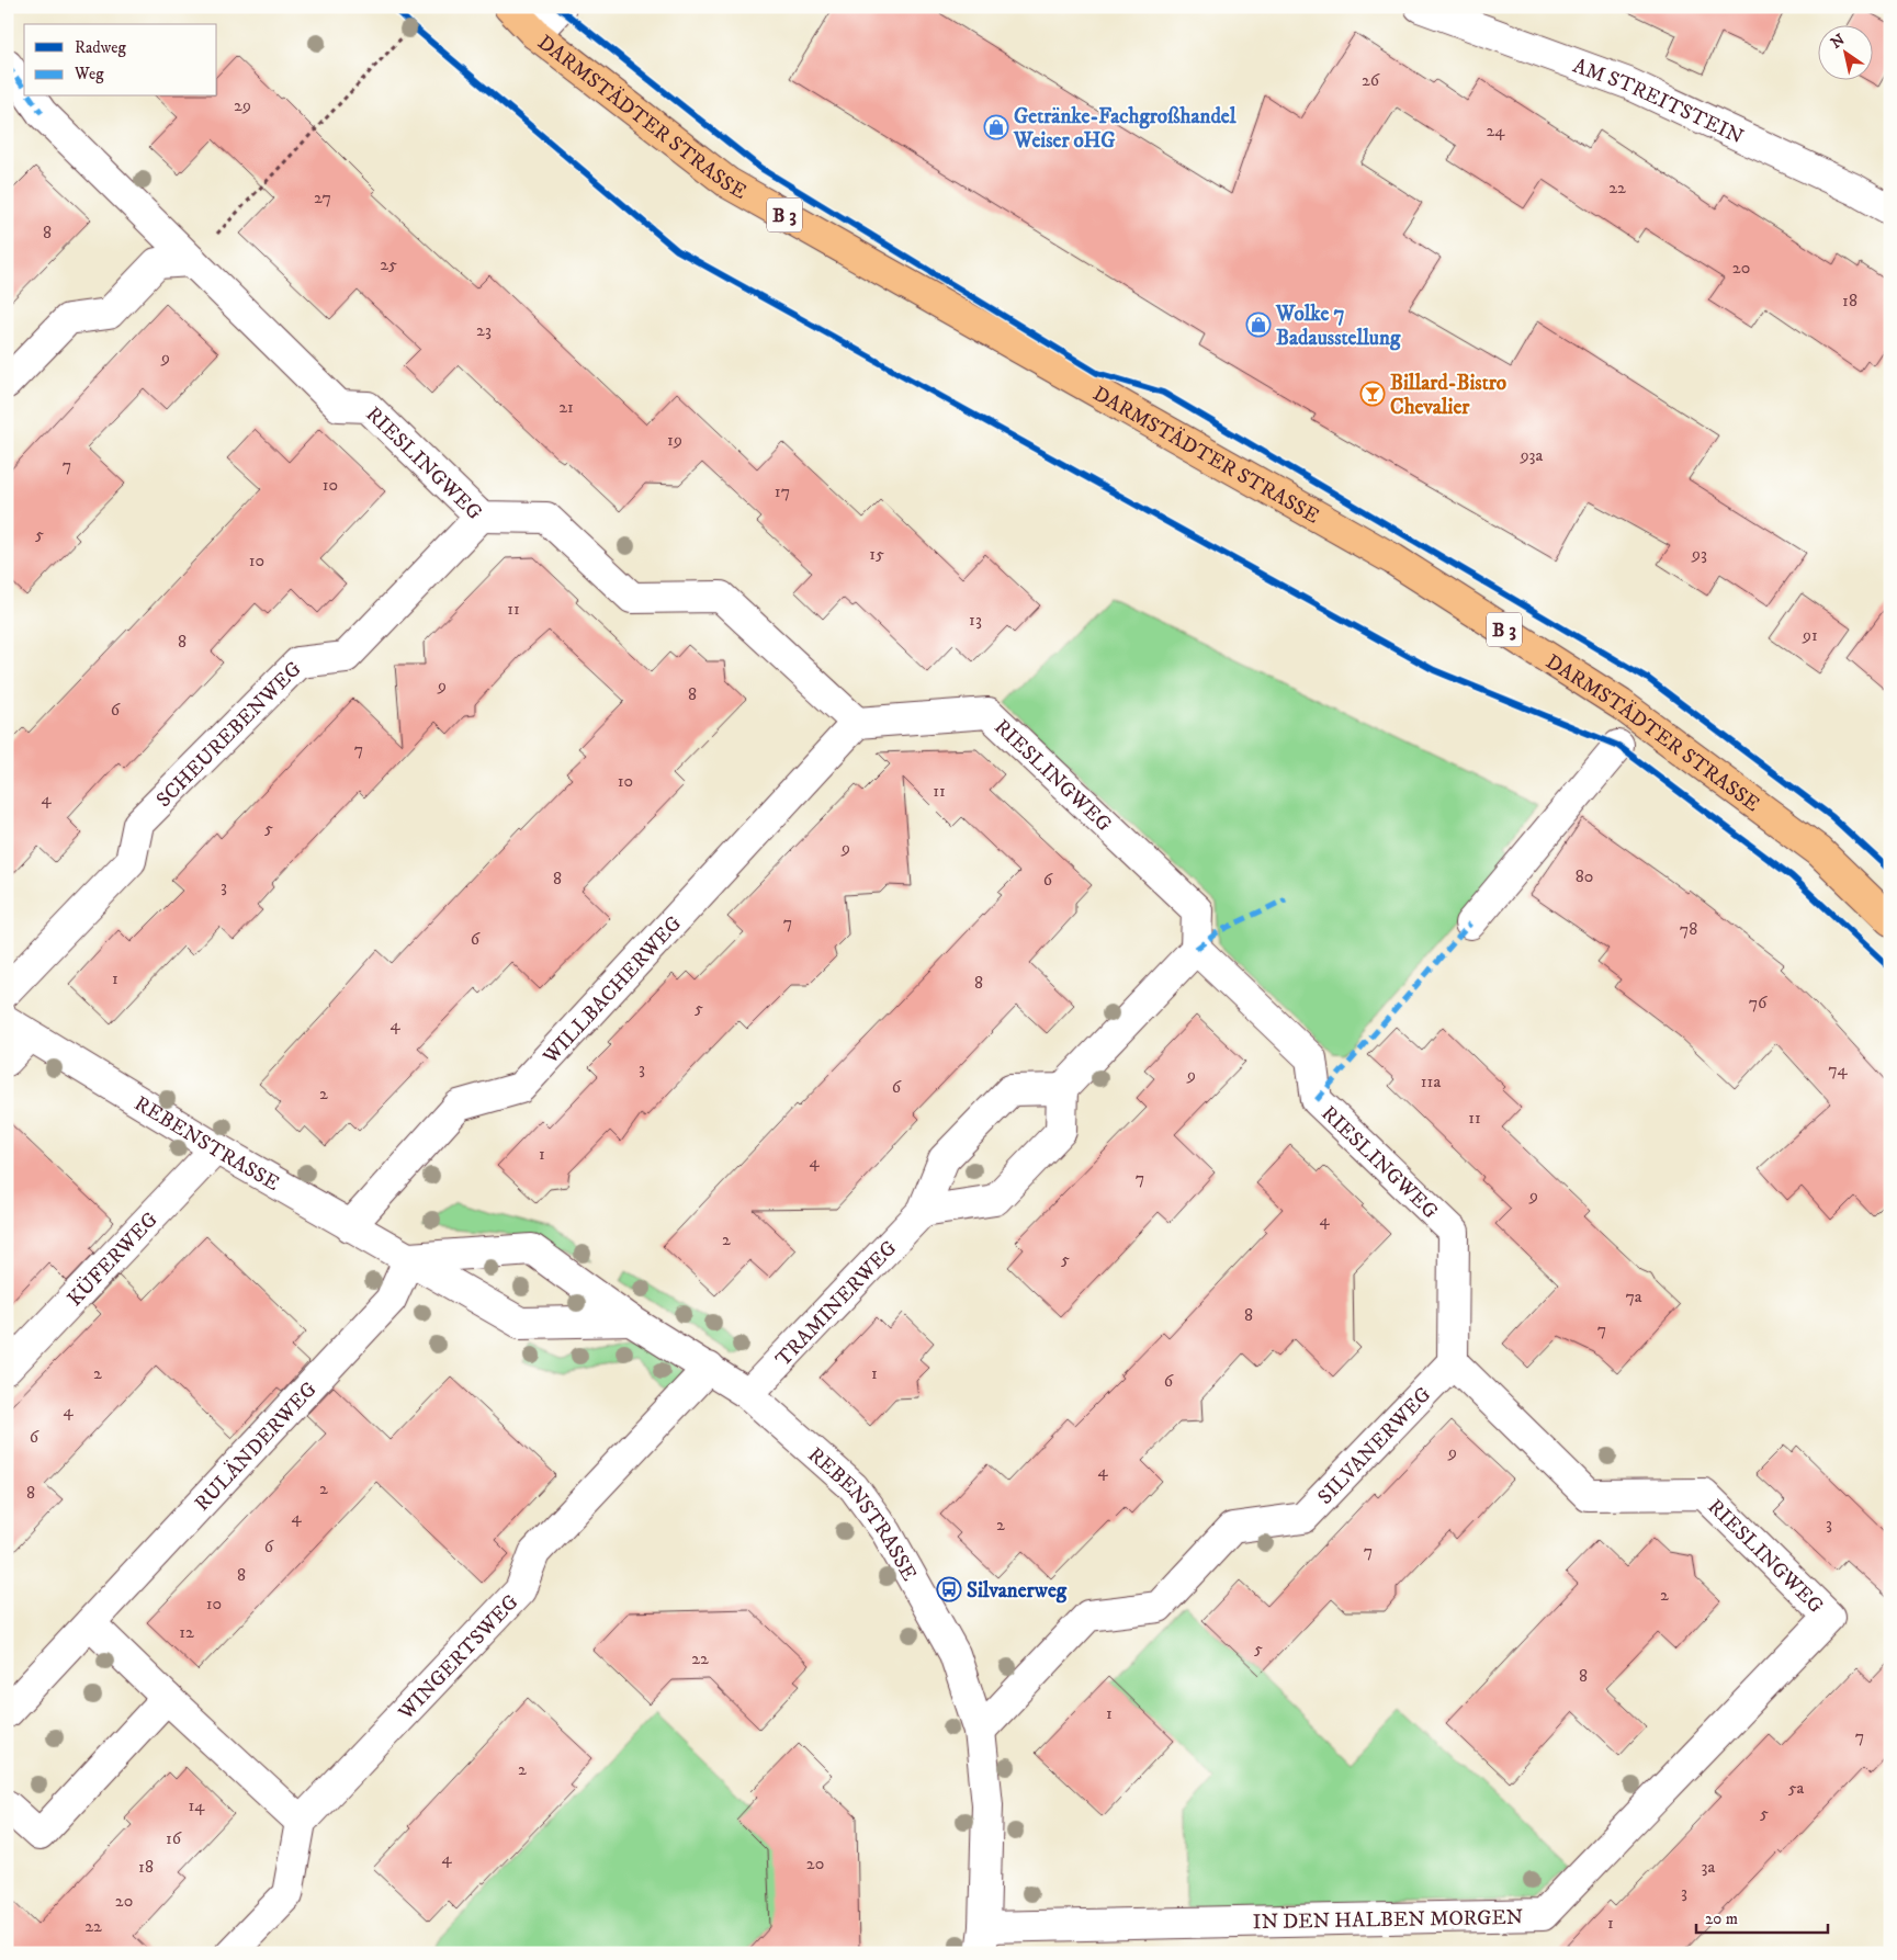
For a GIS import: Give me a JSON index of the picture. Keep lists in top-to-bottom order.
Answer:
{
  "streets": {
    "main road": ["DARMSTÄDTER STRASSE", "B 3"],
    "street": [
      "AM STREITSTEIN",
      "RIESLINGWEG",
      "SCHEUREBENWEG",
      "WILLBACHERWEG",
      "REBENSTRASSE",
      "KÜFERWEG",
      "TRAMINERWEG",
      "RULÄNDERWEG",
      "SILVANERWEG",
      "WINGERTSWEG",
      "IN DEN HALBEN MORGEN"
    ]
  },
  "crossings": [
    ["RIESLINGWEG", "SCHEUREBENWEG"],
    ["RIESLINGWEG", "WILLBACHERWEG"],
    ["RIESLINGWEG", "SILVANERWEG"],
    ["RIESLINGWEG", "IN DEN HALBEN MORGEN"],
    ["WILLBACHERWEG", "REBENSTRASSE"],
    ["REBENSTRASSE", "KÜFERWEG"],
    ["REBENSTRASSE", "TRAMINERWEG"],
    ["REBENSTRASSE", "RULÄNDERWEG"],
    ["REBENSTRASSE", "SILVANERWEG"],
    ["REBENSTRASSE", "WINGERTSWEG"],
    ["REBENSTRASSE", "IN DEN HALBEN MORGEN"]
  ],
  "places": {
    "shop": ["Getränke-Fachgroßhandel Weiser oHG", "Wolke 7 Badausstellung"],
    "bar": ["Billard-Bistro Chevalier"],
    "bus stop": ["Silvanerweg"]
  },
  "house_numbers": [
    "26",
    "29",
    "24",
    "22",
    "27",
    "8",
    "25",
    "20",
    "18",
    "23",
    "9",
    "21",
    "19",
    "93a",
    "7",
    "10",
    "17",
    "5",
    "15",
    "93",
    "10",
    "11",
    "13",
    "91",
    "8",
    "9",
    "8",
    "6",
    "7",
    "10",
    "11",
    "4",
    "5",
    "9",
    "80",
    "8",
    "6",
    "3",
    "7",
    "78",
    "6",
    "1",
    "8",
    "76",
    "5",
    "4",
    "3",
    "74",
    "9",
    "11a",
    "6",
    "2",
    "11",
    "1",
    "4",
    "7",
    "9",
    "4",
    "2",
    "5",
    "7a",
    "8",
    "7",
    "2",
    "1",
    "6",
    "4",
    "6",
    "9",
    "4",
    "2",
    "8",
    "4",
    "3",
    "2",
    "6",
    "7",
    "8",
    "2",
    "10",
    "12",
    "5",
    "22",
    "8",
    "1",
    "7",
    "2",
    "5a",
    "14",
    "5",
    "16",
    "4",
    "20",
    "18",
    "3a",
    "3",
    "20",
    "1",
    "22"
  ],
  "legend": ["Radweg", "Weg"],
  "scale_bar": "20 m",
  "north": "top left"
}
